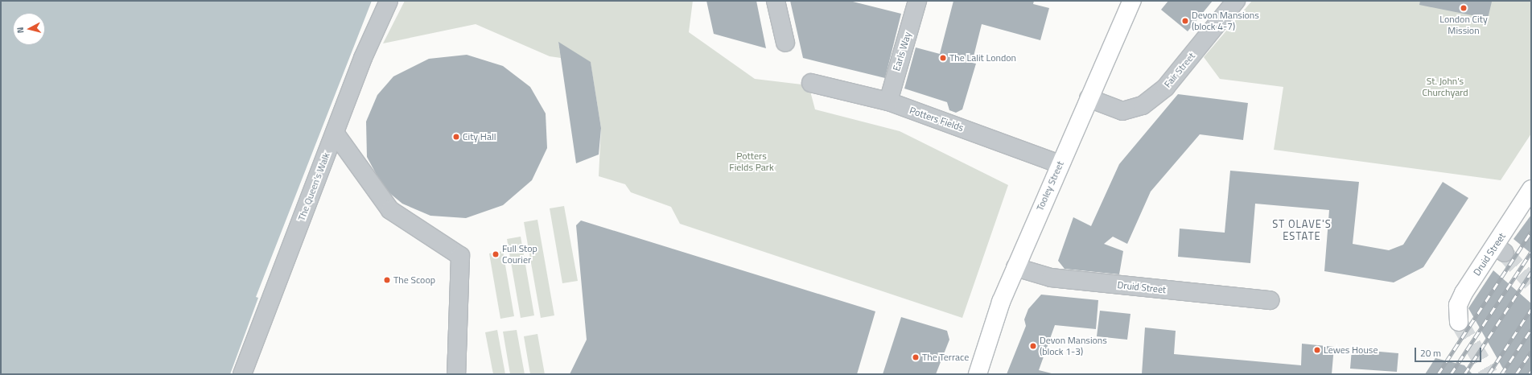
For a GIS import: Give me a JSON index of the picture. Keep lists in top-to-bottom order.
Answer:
{
  "streets": {
    "main road": ["Tooley Street", "Druid Street"],
    "street": [
      "Earls Way",
      "Fair Street",
      "Potters Fields",
      "The Queen's Walk"
    ]
  },
  "crossings": [
    ["Earls Way", "Potters Fields"],
    ["Fair Street", "Tooley Street"],
    ["Potters Fields", "Tooley Street"],
    ["Tooley Street", "Druid Street"]
  ],
  "districts": ["ST OLAVE'S ESTATE"],
  "parks": ["St. John's Churchyard", "Potters Fields Park"],
  "places": [
    "London City Mission",
    "Devon Mansions (block 4-7)",
    "The Lalit London",
    "City Hall",
    "Full Stop Courier",
    "The Scoop",
    "Devon Mansions (block 1-3)",
    "Lewes House",
    "The Terrace"
  ],
  "scale_bar": "20 m",
  "north": "left"
}
